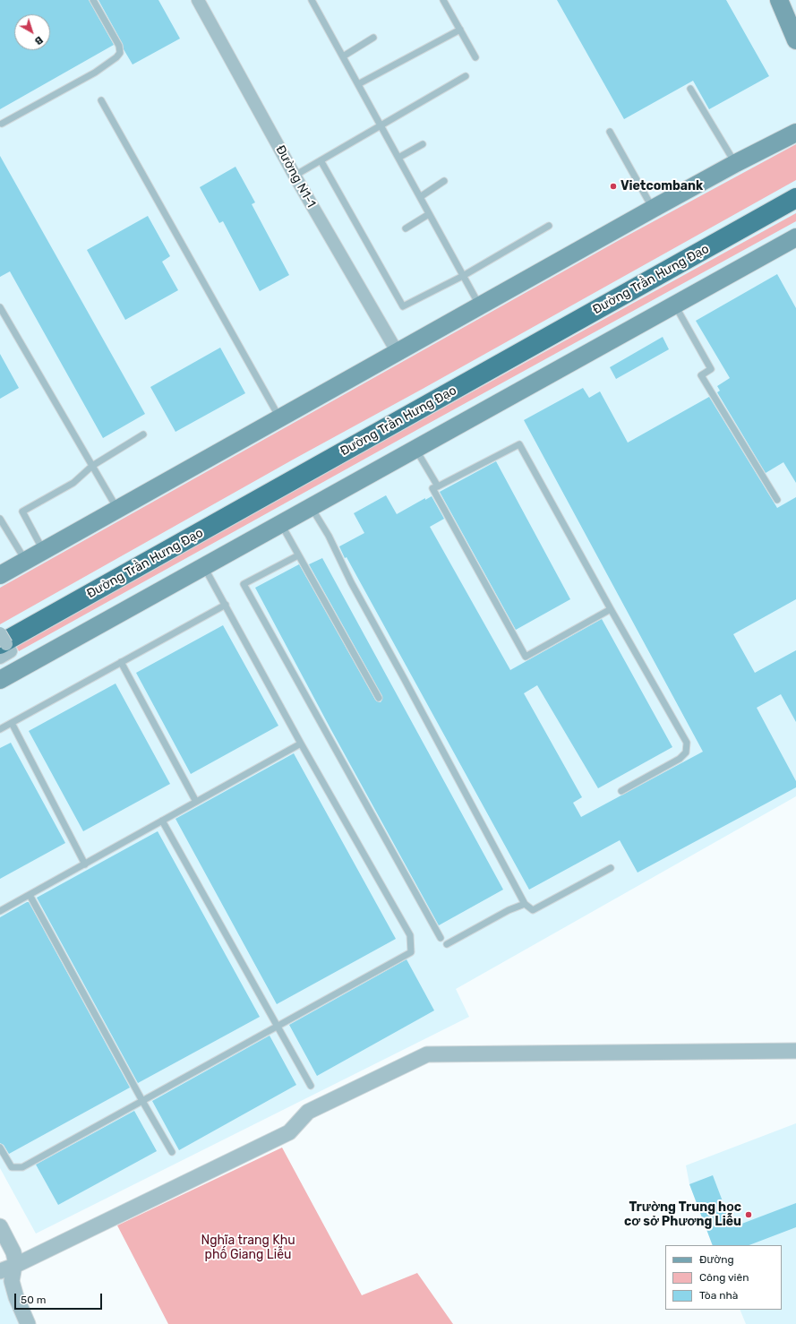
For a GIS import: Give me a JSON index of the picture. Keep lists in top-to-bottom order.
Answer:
{
  "streets": {
    "highway": ["Đường Trần Hưng Đạo"],
    "street": ["Đường N1-1"]
  },
  "parks": ["Nghĩa trang Khu phố Giang Liễu"],
  "places": ["Vietcombank", "Trường Trung học cơ sở Phương Liễu"],
  "legend": ["Đường", "Công viên", "Tòa nhà"],
  "scale_bar": "50 m",
  "north": "bottom right"
}
